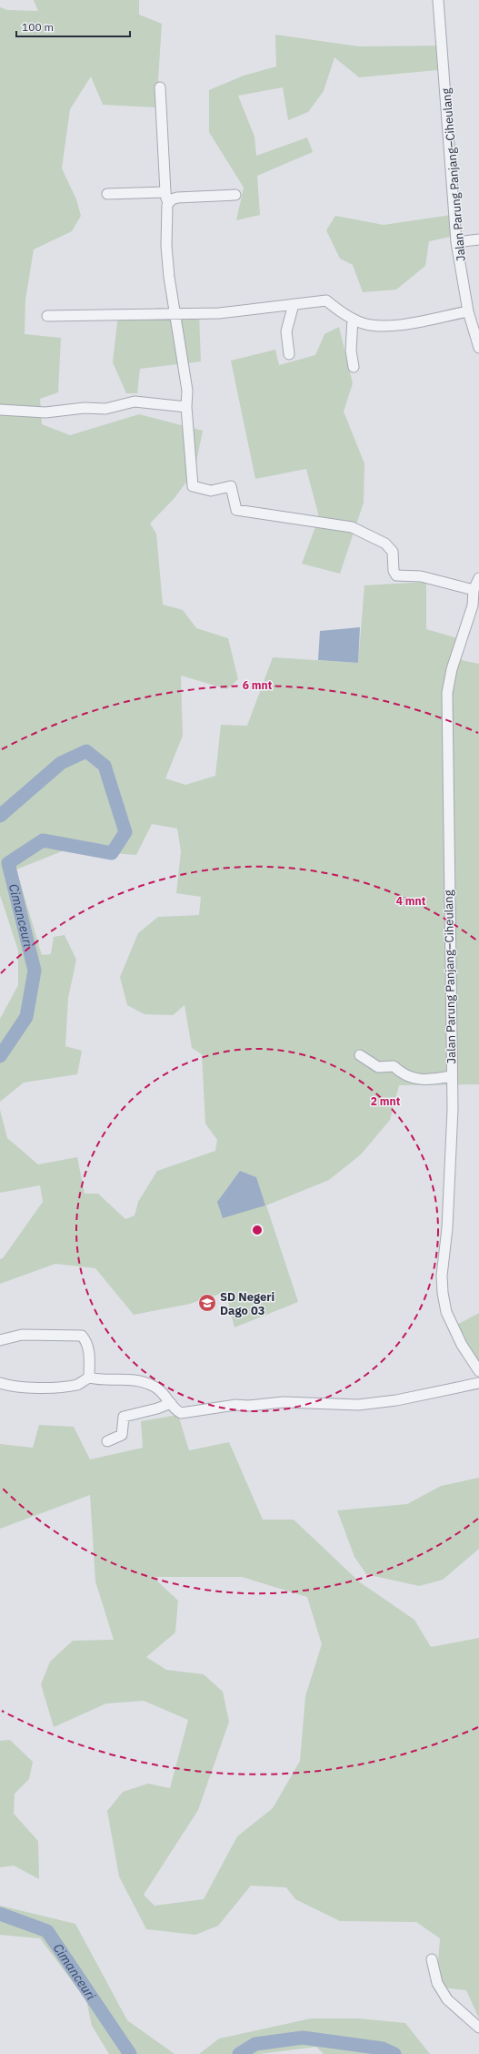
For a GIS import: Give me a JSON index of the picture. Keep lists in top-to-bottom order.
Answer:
{
  "streets": {
    "street": ["Jalan Parung Panjang–Ciheulang"]
  },
  "water": ["Cimanceuri"],
  "places": {
    "school or university": ["SD Negeri Dago 03"]
  },
  "scale_bar": "100 m",
  "rings": ["6 mnt", "4 mnt", "2 mnt"]
}
